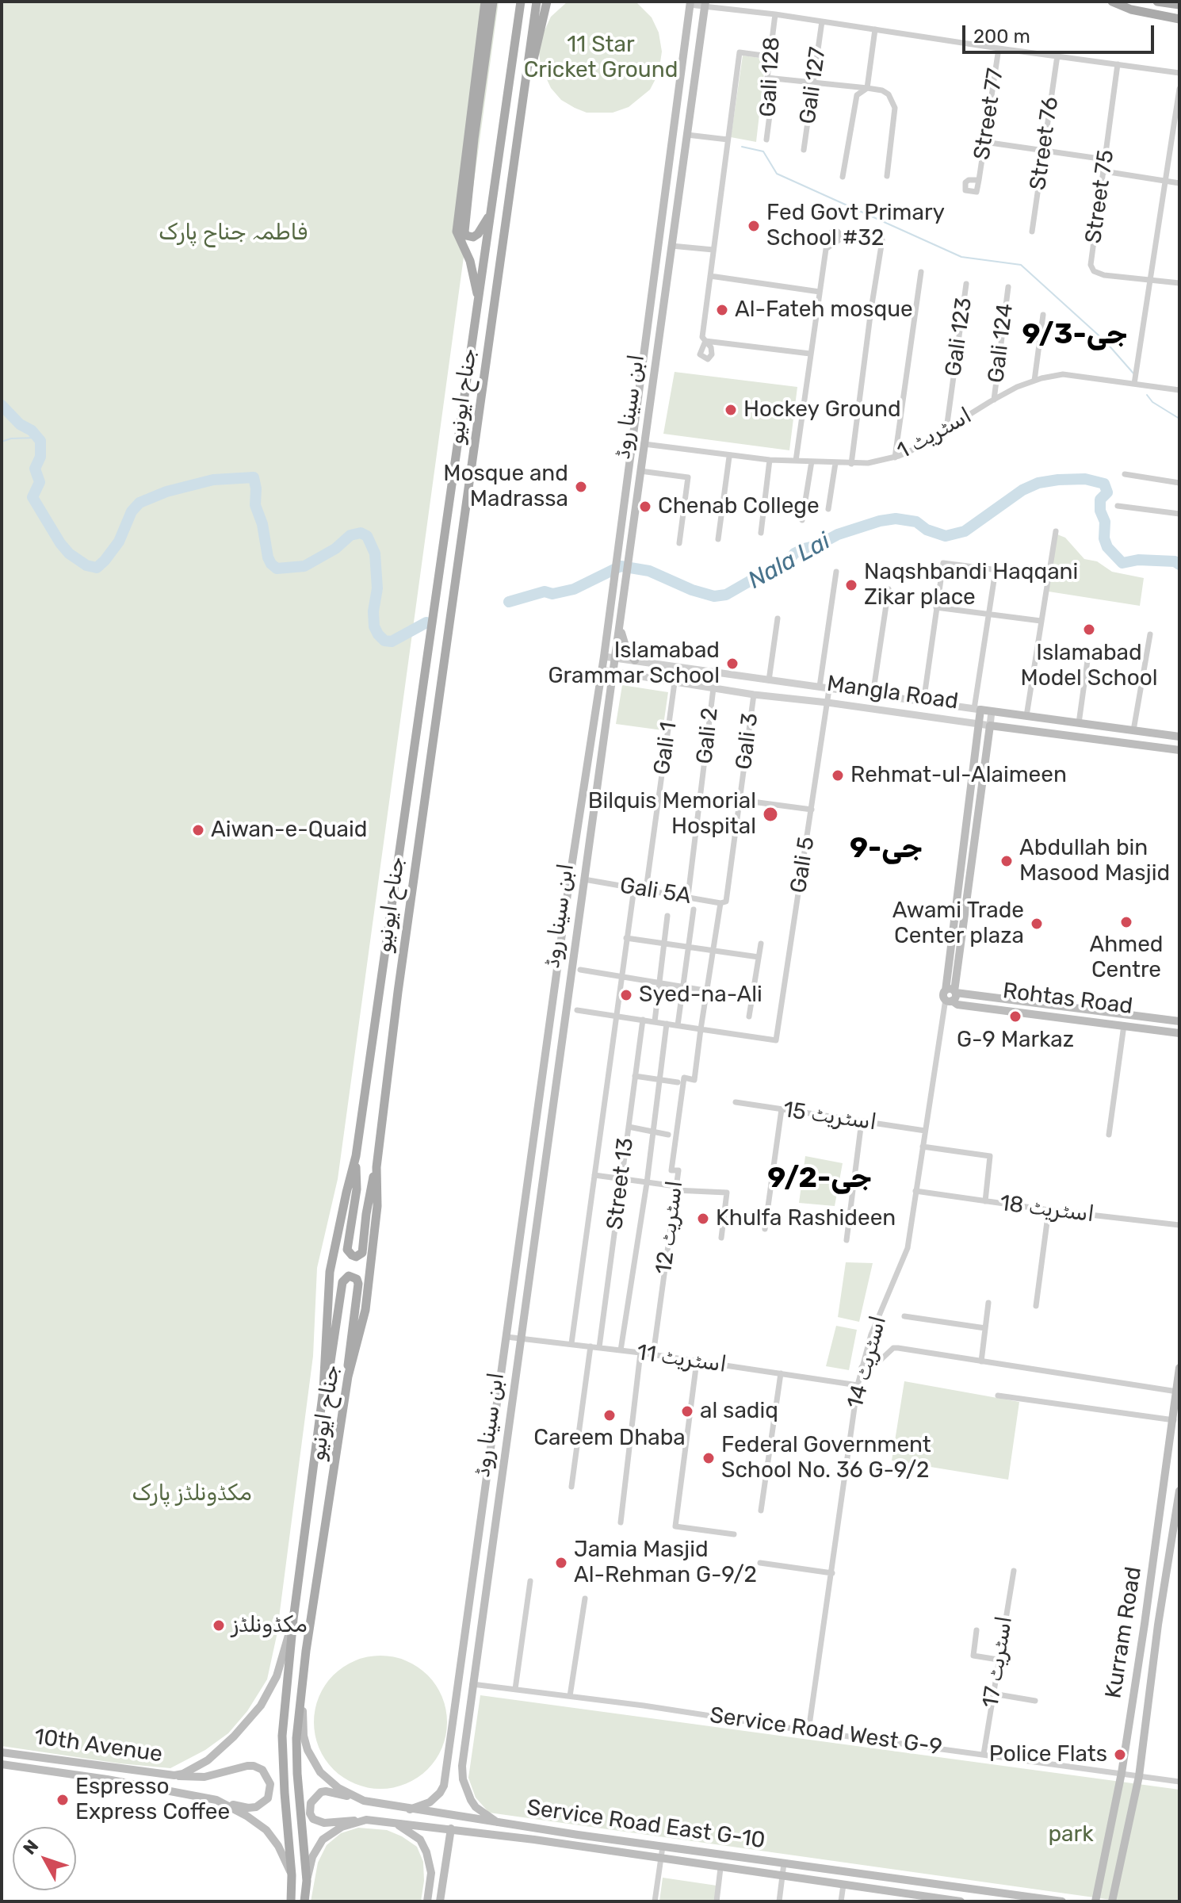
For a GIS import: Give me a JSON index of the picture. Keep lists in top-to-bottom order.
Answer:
{
  "streets": {
    "main road": [
      "جناح ایونیو",
      "ابن سینا روڈ",
      "Mangla Road",
      "Rohtas Road",
      "Kurram Road",
      "10th Avenue",
      "Service Road East G-10"
    ],
    "street": [
      "Gali 128",
      "Gali 127",
      "Street 77",
      "Street 76",
      "Street 75",
      "Gali 123",
      "Gali 124",
      "اسٹریٹ 1",
      "Gali 2",
      "Gali 3",
      "Gali 1",
      "Gali 5",
      "Gali 5A",
      "اسٹریٹ 15",
      "Street 13",
      "اسٹریٹ 18",
      "اسٹریٹ 12",
      "اسٹریٹ 11",
      "اسٹریٹ 14",
      "اسٹریٹ 17",
      "Service Road West G-9"
    ]
  },
  "crossings": [
    ["Gali 123", "اسٹریٹ 1"],
    ["Gali 124", "اسٹریٹ 1"],
    ["جناح ایونیو", "10th Avenue"],
    ["جناح ایونیو", "Service Road East G-10"],
    ["ابن سینا روڈ", "اسٹریٹ 1"],
    ["ابن سینا روڈ", "Mangla Road"],
    ["ابن سینا روڈ", "Gali 5A"],
    ["ابن سینا روڈ", "اسٹریٹ 11"],
    ["ابن سینا روڈ", "Service Road West G-9"],
    ["ابن سینا روڈ", "Service Road East G-10"],
    ["Mangla Road", "Gali 2"],
    ["Mangla Road", "Gali 3"],
    ["Mangla Road", "Gali 1"],
    ["Mangla Road", "Gali 5"],
    ["Gali 2", "Gali 5A"],
    ["Gali 3", "Gali 5"],
    ["Gali 3", "Gali 5A"],
    ["Gali 3", "اسٹریٹ 12"],
    ["Gali 1", "Gali 5A"],
    ["Rohtas Road", "اسٹریٹ 14"],
    ["اسٹریٹ 15", "اسٹریٹ 14"],
    ["Street 13", "اسٹریٹ 11"],
    ["اسٹریٹ 18", "اسٹریٹ 14"],
    ["اسٹریٹ 12", "اسٹریٹ 11"],
    ["اسٹریٹ 11", "اسٹریٹ 14"],
    ["اسٹریٹ 14", "Service Road West G-9"],
    ["Kurram Road", "Service Road West G-9"],
    ["اسٹریٹ 17", "Service Road West G-9"]
  ],
  "districts": ["جی-9/3", "جی-9", "جی-9/2"],
  "water": ["Nala Lai"],
  "parks": [
    "11 Star Cricket Ground",
    "فاطمہ جناح پارک",
    "مکڈونلڈز پارک",
    "park"
  ],
  "places": [
    "Fed Govt Primary School #32",
    "Al-Fateh mosque",
    "Hockey Ground",
    "Mosque and Madrassa",
    "Chenab College",
    "Naqshbandi Haqqani Zikar place",
    "Islamabad Model School",
    "Islamabad Grammar School",
    "Rehmat-ul-Alaimeen",
    "Bilquis Memorial Hospital",
    "Aiwan-e-Quaid",
    "Abdullah bin Masood Masjid",
    "Ahmed Centre",
    "Awami Trade Center plaza",
    "Syed-na-Ali",
    "G-9 Markaz",
    "Khulfa Rashideen",
    "al sadiq",
    "Careem Dhaba",
    "Federal Government School No. 36 G-9/2",
    "Jamia Masjid Al-Rehman G-9/2",
    "مکڈونلڈز",
    "Police Flats",
    "Espresso Express Coffee"
  ],
  "scale_bar": "200 m",
  "north": "top left"
}
